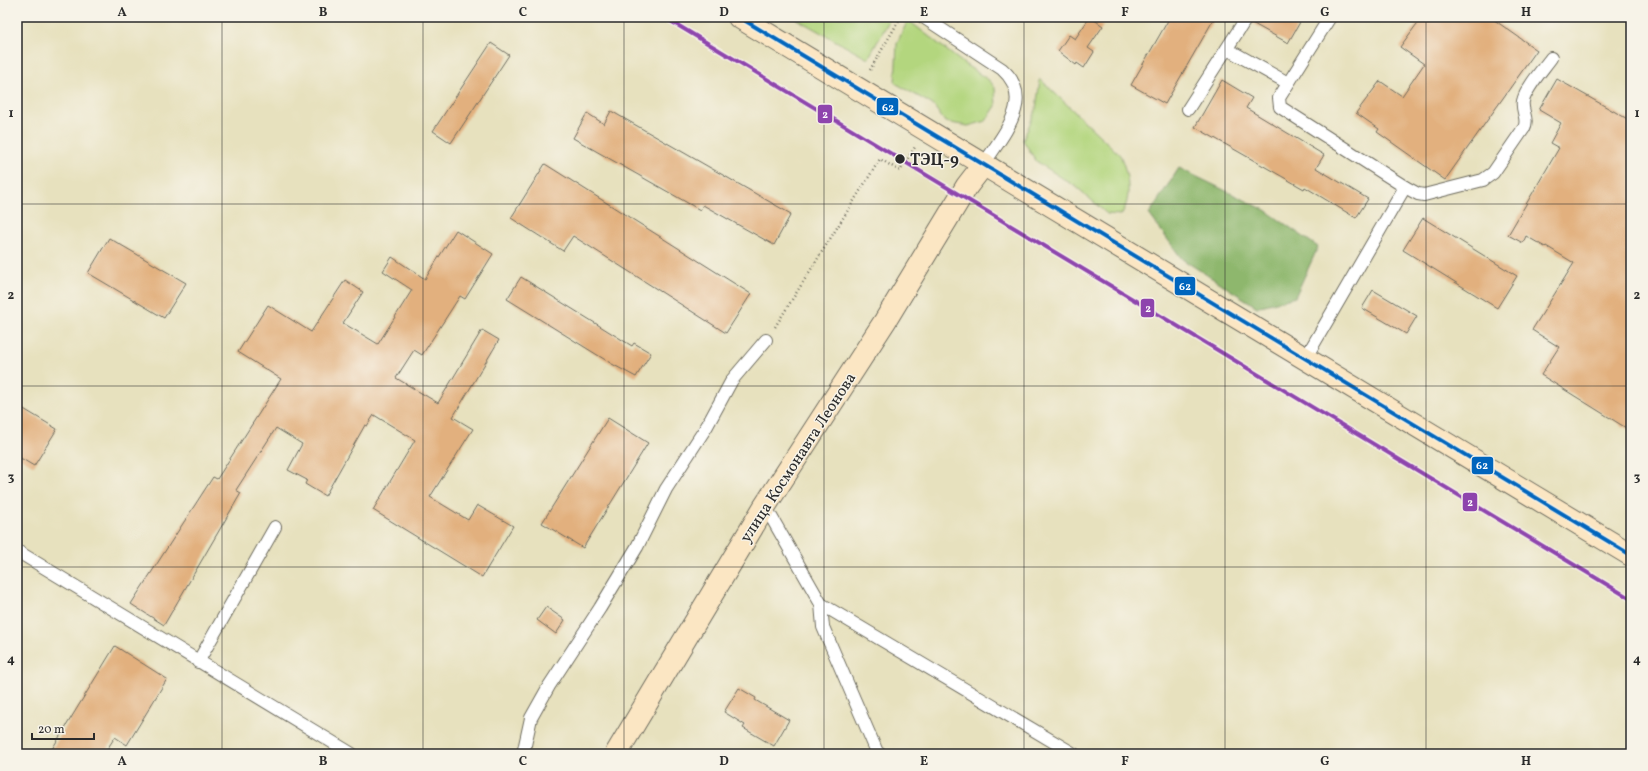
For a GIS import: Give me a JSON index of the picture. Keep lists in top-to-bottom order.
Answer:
{
  "streets": {
    "street": ["улица Космонавта Леонова"]
  },
  "places": ["ТЭЦ-9"],
  "lines": ["transit line 2", "transit line 62"],
  "scale_bar": "20 m",
  "grid": {
    "columns": [
      "A",
      "B",
      "C",
      "D",
      "E",
      "F",
      "G",
      "H"
    ],
    "rows": [
      "1",
      "2",
      "3",
      "4"
    ]
  }
}
